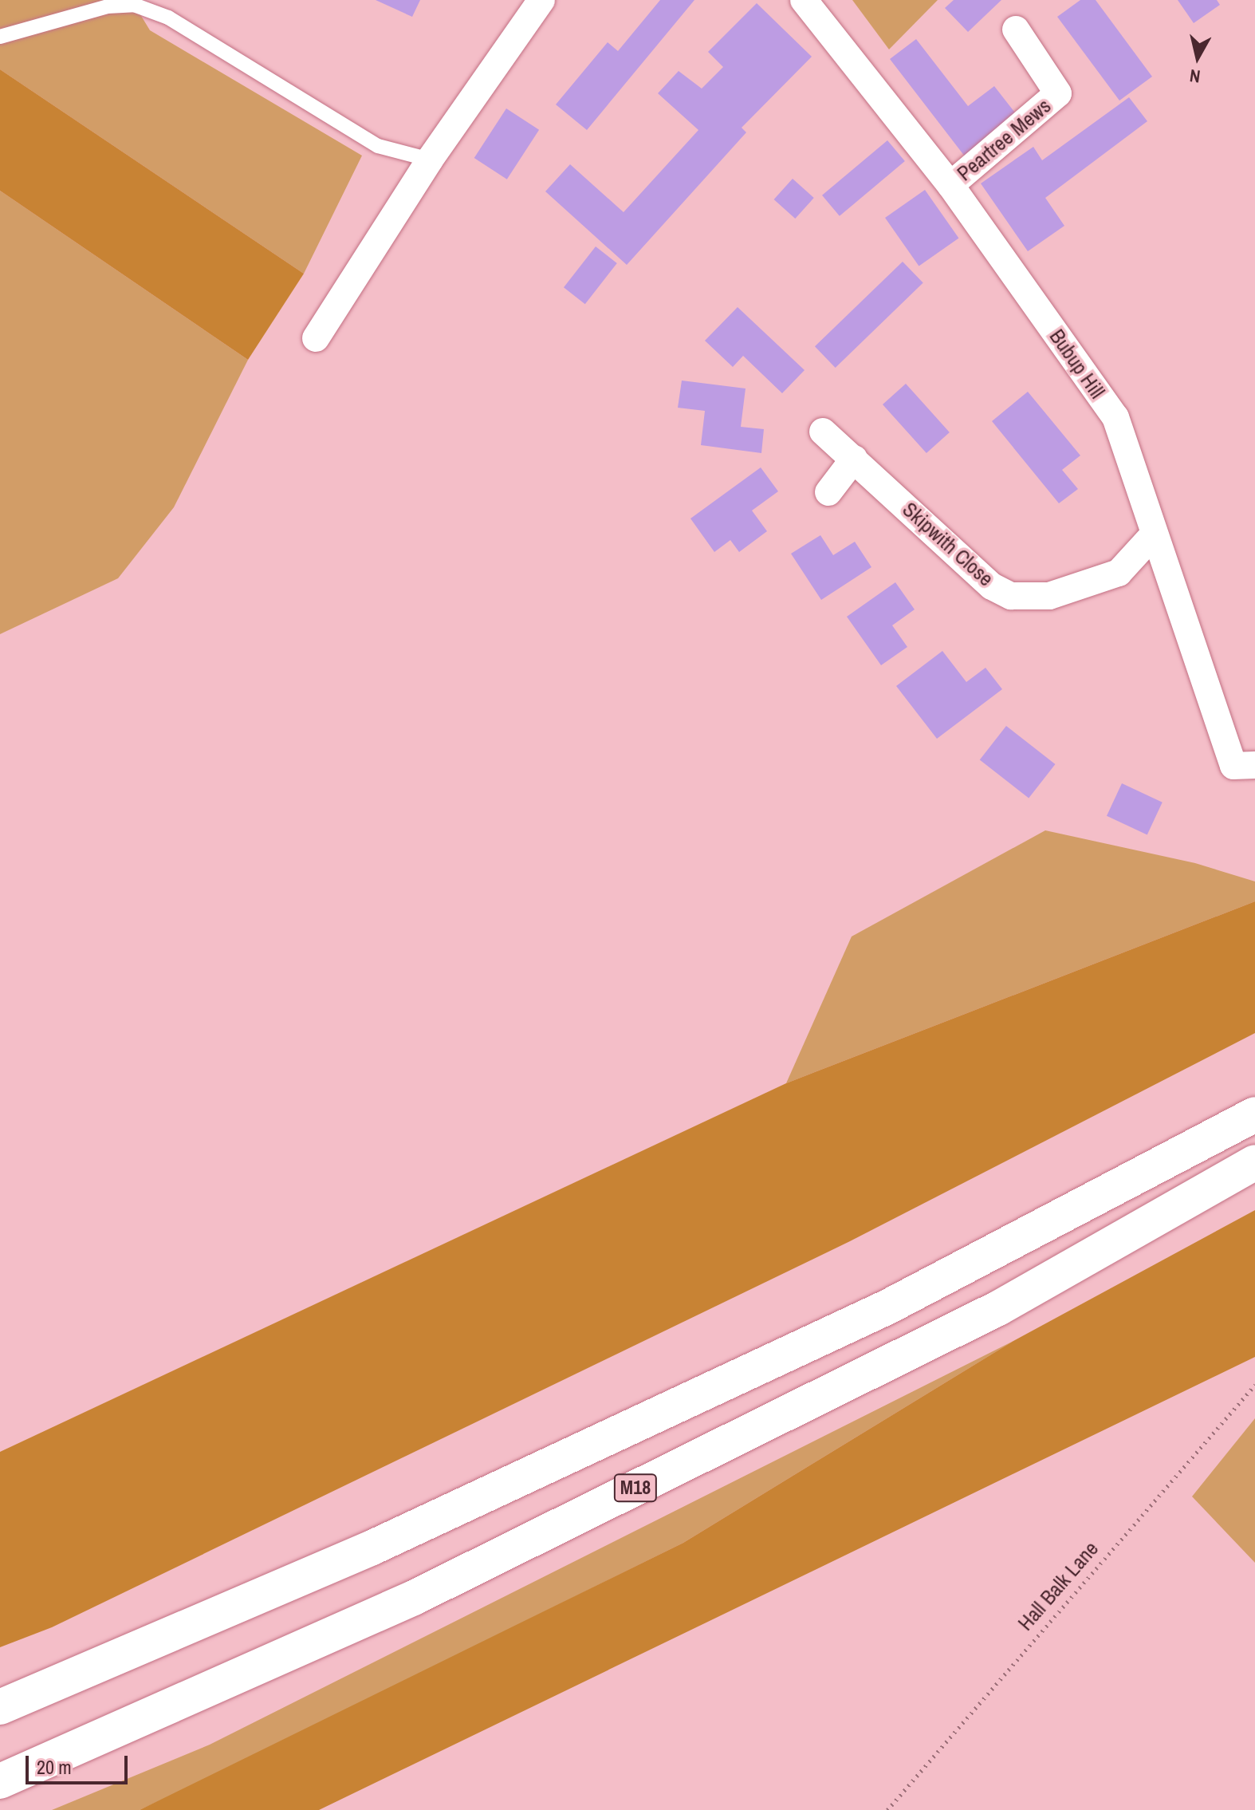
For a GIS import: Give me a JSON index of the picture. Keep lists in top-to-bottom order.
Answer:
{
  "streets": {
    "highway": ["M18"],
    "street": ["Peartree Mews", "Bubup Hill", "Skipwith Close"],
    "path": ["Hall Balk Lane"]
  },
  "crossings": [
    ["Peartree Mews", "Bubup Hill"],
    ["Bubup Hill", "Skipwith Close"]
  ],
  "scale_bar": "20 m",
  "north": "bottom"
}
